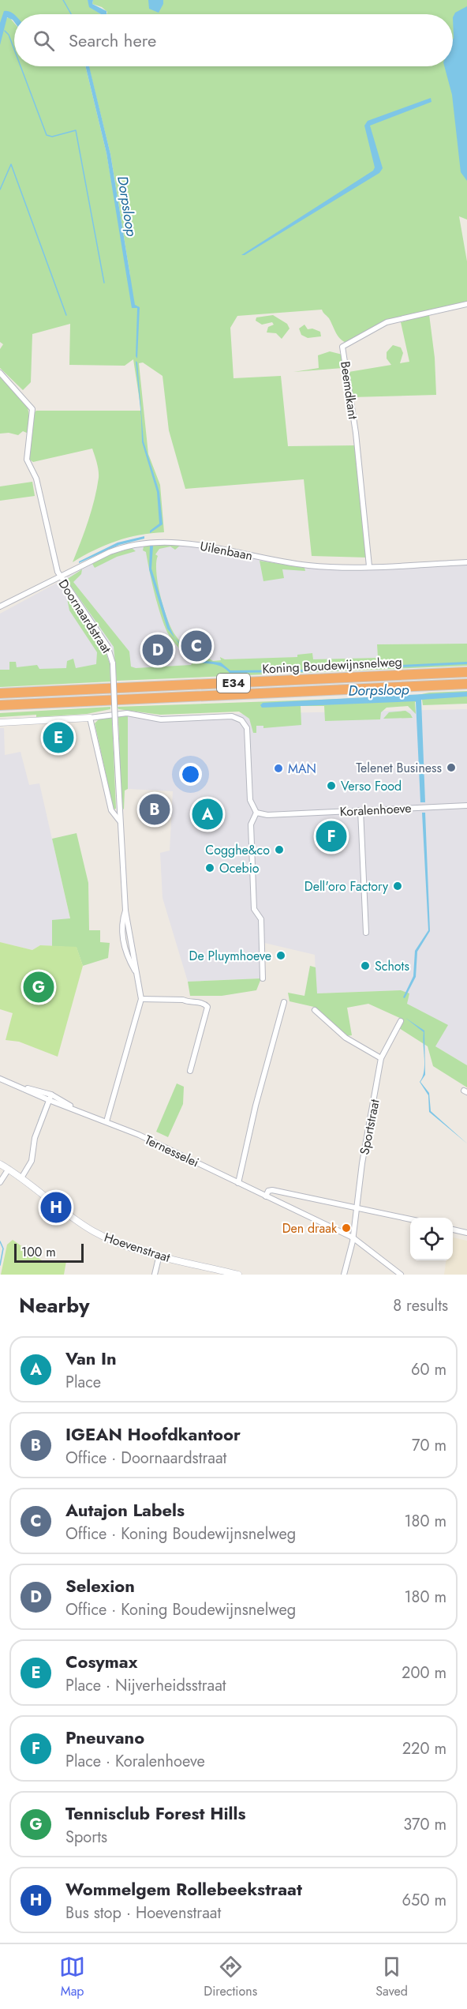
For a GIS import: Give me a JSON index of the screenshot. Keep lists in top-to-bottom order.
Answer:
{
  "streets": {
    "highway": ["Koning Boudewijnsnelweg", "E34"],
    "street": [
      "Beemdkant",
      "Uilenbaan",
      "Doornaardstraat",
      "Koralenhoeve",
      "Sportstraat",
      "Ternesselei",
      "Hoevenstraat"
    ]
  },
  "crossings": [
    ["Beemdkant", "Uilenbaan"],
    ["Uilenbaan", "Doornaardstraat"],
    ["Doornaardstraat", "Ternesselei"],
    ["Sportstraat", "Ternesselei"]
  ],
  "water": ["Dorpsloop"],
  "places": [
    "Telenet Business",
    "MAN",
    "Verso Food",
    "Cogghe&co",
    "Ocebio",
    "Dell'oro Factory",
    "De Pluymhoeve",
    "Schots",
    "Den draak"
  ],
  "scale_bar": "100 m",
  "page": {
    "search": "Search here",
    "pins": [
      "C",
      "D",
      "E",
      "B",
      "A",
      "F",
      "G",
      "H"
    ],
    "scale": "100 m",
    "heading": ["Nearby", "8 results"],
    "list": [
      {
        "mark": "A",
        "name": "Van In",
        "note": "Place",
        "value": "60 m"
      },
      {
        "mark": "B",
        "name": "IGEAN Hoofdkantoor",
        "note": "Office · Doornaardstraat",
        "value": "70 m"
      },
      {
        "mark": "C",
        "name": "Autajon Labels",
        "note": "Office · Koning Boudewijnsnelweg",
        "value": "180 m"
      },
      {
        "mark": "D",
        "name": "Selexion",
        "note": "Office · Koning Boudewijnsnelweg",
        "value": "180 m"
      },
      {
        "mark": "E",
        "name": "Cosymax",
        "note": "Place · Nijverheidsstraat",
        "value": "200 m"
      },
      {
        "mark": "F",
        "name": "Pneuvano",
        "note": "Place · Koralenhoeve",
        "value": "220 m"
      },
      {
        "mark": "G",
        "name": "Tennisclub Forest Hills",
        "note": "Sports",
        "value": "370 m"
      },
      {
        "mark": "H",
        "name": "Wommelgem Rollebeekstraat",
        "note": "Bus stop · Hoevenstraat",
        "value": "650 m"
      }
    ],
    "nav": ["Map", "Directions", "Saved"]
  }
}
